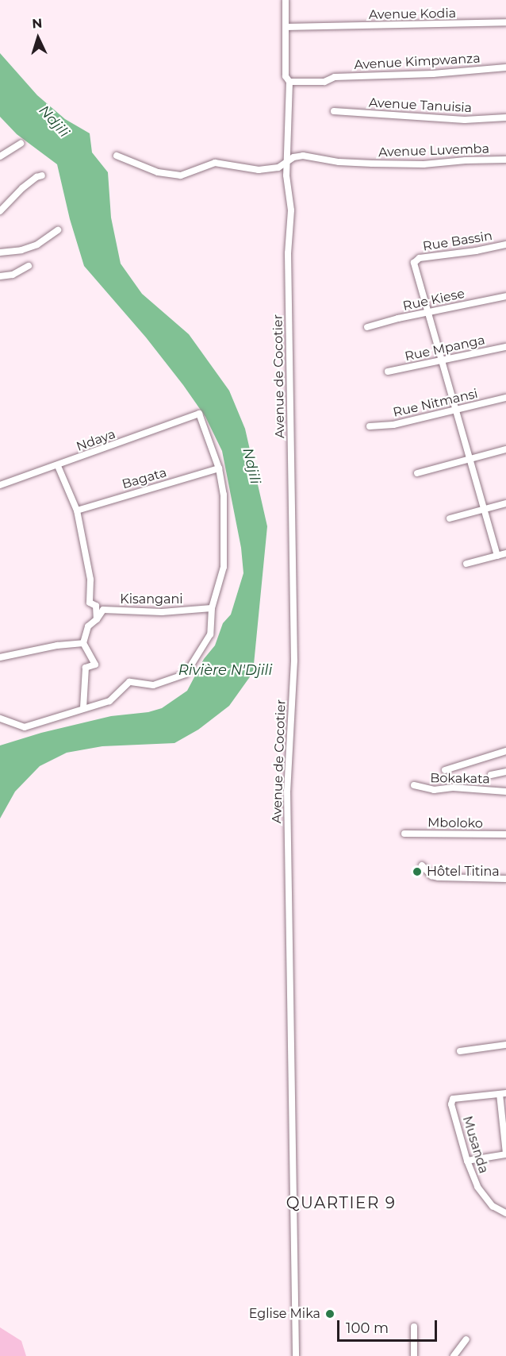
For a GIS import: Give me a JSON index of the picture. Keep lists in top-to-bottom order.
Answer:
{
  "streets": {
    "street": [
      "Avenue Kodia",
      "Avenue Kimpwanza",
      "Avenue Tanuisia",
      "Avenue Luvemba",
      "Rue Bassin",
      "Rue Kiese",
      "Rue Mpanga",
      "Avenue de Cocotier",
      "Rue Nitmansi",
      "Ndaya",
      "Bagata",
      "Kisangani",
      "Bokakata",
      "Mboloko",
      "Musanda"
    ]
  },
  "crossings": [
    ["Avenue Kodia", "Avenue de Cocotier"],
    ["Avenue Kimpwanza", "Avenue de Cocotier"],
    ["Avenue Luvemba", "Avenue de Cocotier"],
    ["Rue Bassin", "Rue Kiese"],
    ["Ndaya", "Bagata"]
  ],
  "districts": ["QUARTIER 9"],
  "water": ["Ndjili", "Rivière N'Djili"],
  "places": ["Hôtel Titina", "Eglise Mika"],
  "scale_bar": "100 m",
  "north": "top"
}
